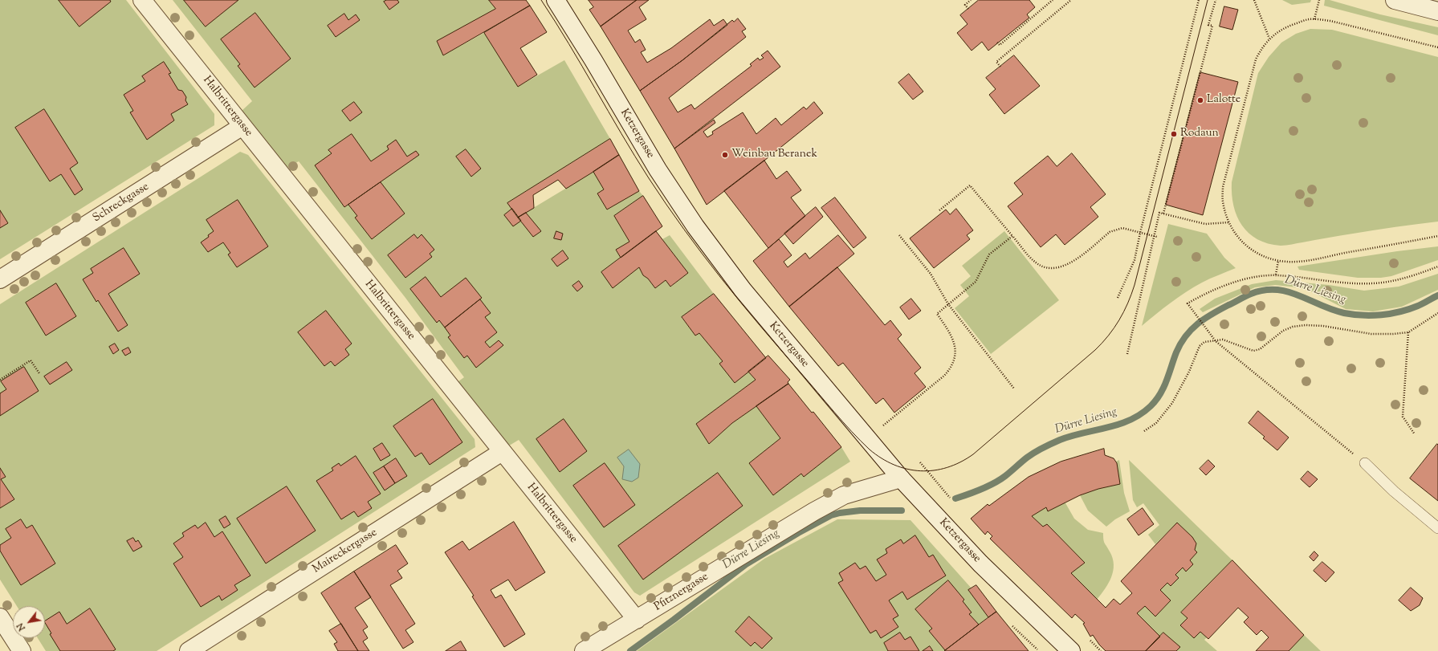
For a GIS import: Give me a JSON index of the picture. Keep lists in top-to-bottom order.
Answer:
{
  "streets": {
    "street": [
      "Halbrittergasse",
      "Ketzergasse",
      "Schreckgasse",
      "Maireckergasse",
      "Pfitznergasse"
    ]
  },
  "crossings": [
    ["Halbrittergasse", "Schreckgasse"],
    ["Halbrittergasse", "Maireckergasse"],
    ["Halbrittergasse", "Pfitznergasse"],
    ["Ketzergasse", "Pfitznergasse"]
  ],
  "water": ["Dürre Liesing"],
  "places": ["Lalotte", "Rodaun", "Weinbau Beranek"],
  "north": "bottom left"
}
